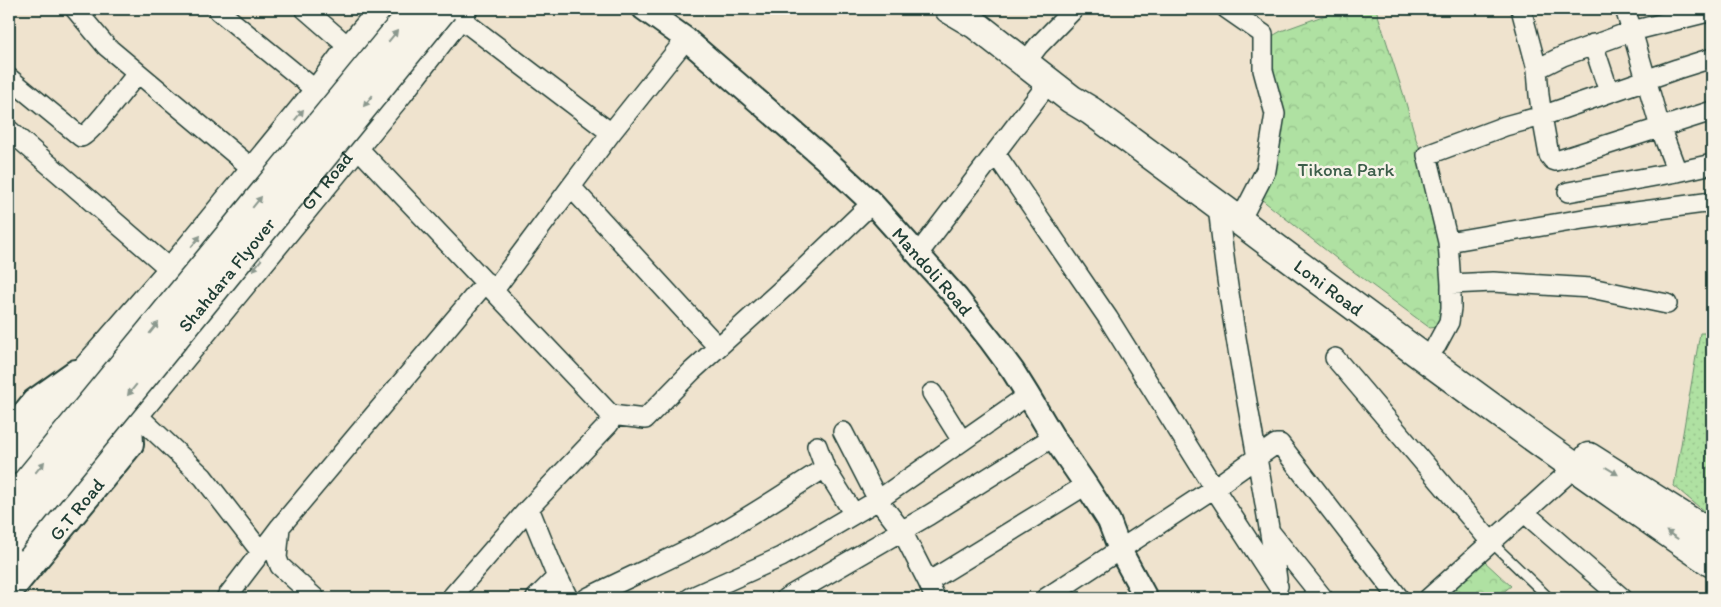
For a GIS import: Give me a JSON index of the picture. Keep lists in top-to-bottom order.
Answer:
{
  "streets": {
    "main road": [
      "GT Road",
      "Shahdara Flyover",
      "Loni Road",
      "G.T Road"
    ],
    "street": ["Mandoli Road"]
  },
  "crossings": [
    ["GT Road", "Shahdara Flyover"],
    ["GT Road", "G.T Road"]
  ],
  "parks": ["Tikona Park"]
}
